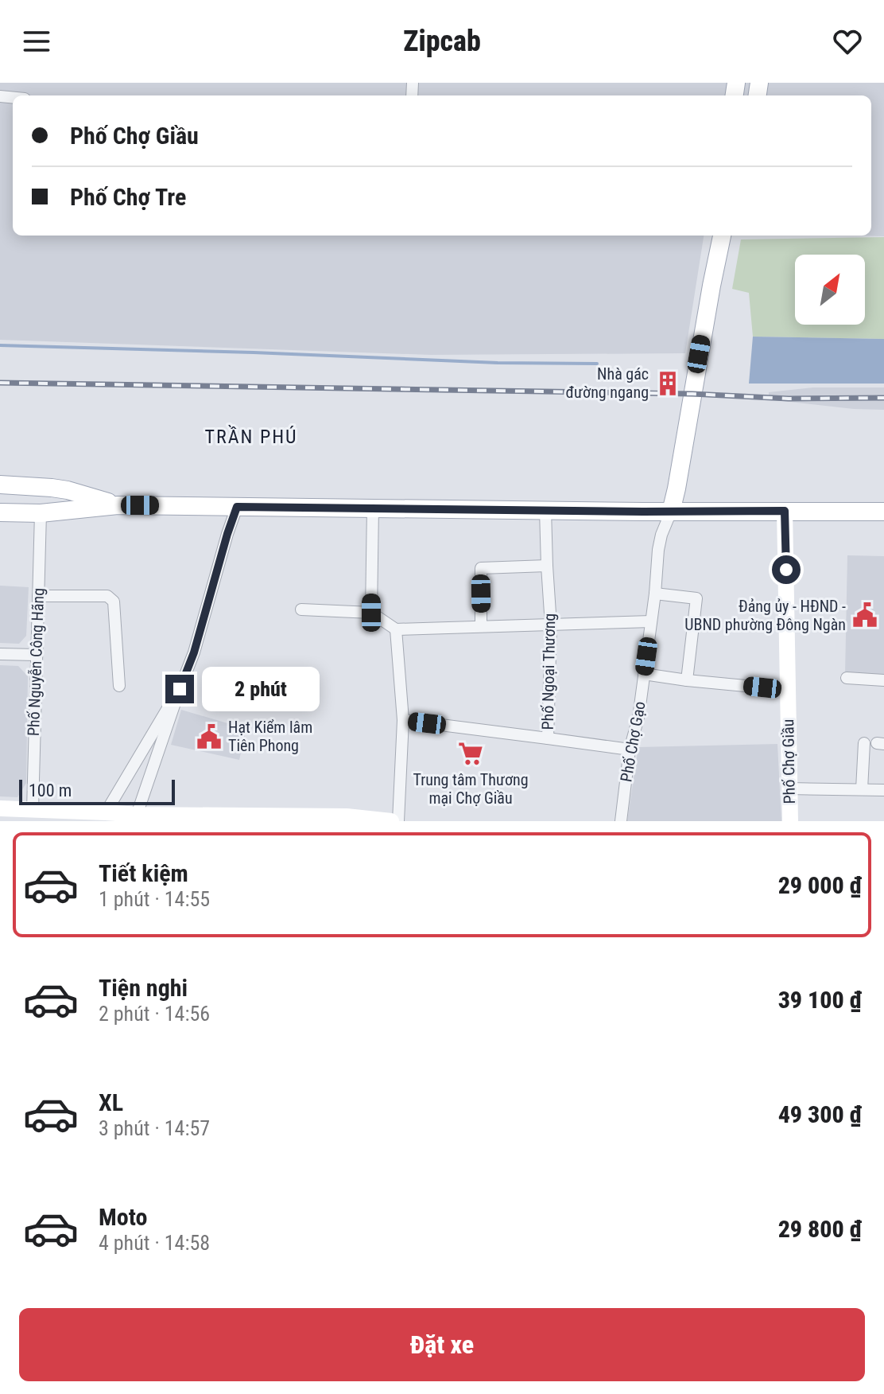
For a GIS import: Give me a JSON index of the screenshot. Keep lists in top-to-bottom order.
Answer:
{
  "streets": {
    "main road": ["Phố Chợ Giầu"],
    "street": ["Phố Nguyễn Công Hãng", "Phố Ngoại Thương", "Phố Chợ Gạo"]
  },
  "districts": ["TRẦN PHÚ"],
  "places": {
    "building": ["Nhà gác đường ngang"],
    "public building": ["Đảng ủy - HĐND - UBND phường Đông Ngàn", "Hạt Kiểm lâm Tiên Phong"],
    "supermarket": ["Trung tâm Thương mại Chợ Giầu"]
  },
  "scale_bar": "100 m",
  "north": "top right",
  "page": {
    "header": "Zipcab",
    "banner": ["Phố Chợ Giầu", "Phố Chợ Tre"],
    "bubble": "2 phút",
    "scale": "100 m",
    "list": [
      {
        "name": "Tiết kiệm",
        "note": "1 phút · 14:55",
        "value": "29 000 ₫"
      },
      {
        "name": "Tiện nghi",
        "note": "2 phút · 14:56",
        "value": "39 100 ₫"
      },
      {
        "name": "XL",
        "note": "3 phút · 14:57",
        "value": "49 300 ₫"
      },
      {
        "name": "Moto",
        "note": "4 phút · 14:58",
        "value": "29 800 ₫"
      }
    ],
    "buttons": "Đặt xe"
  }
}
